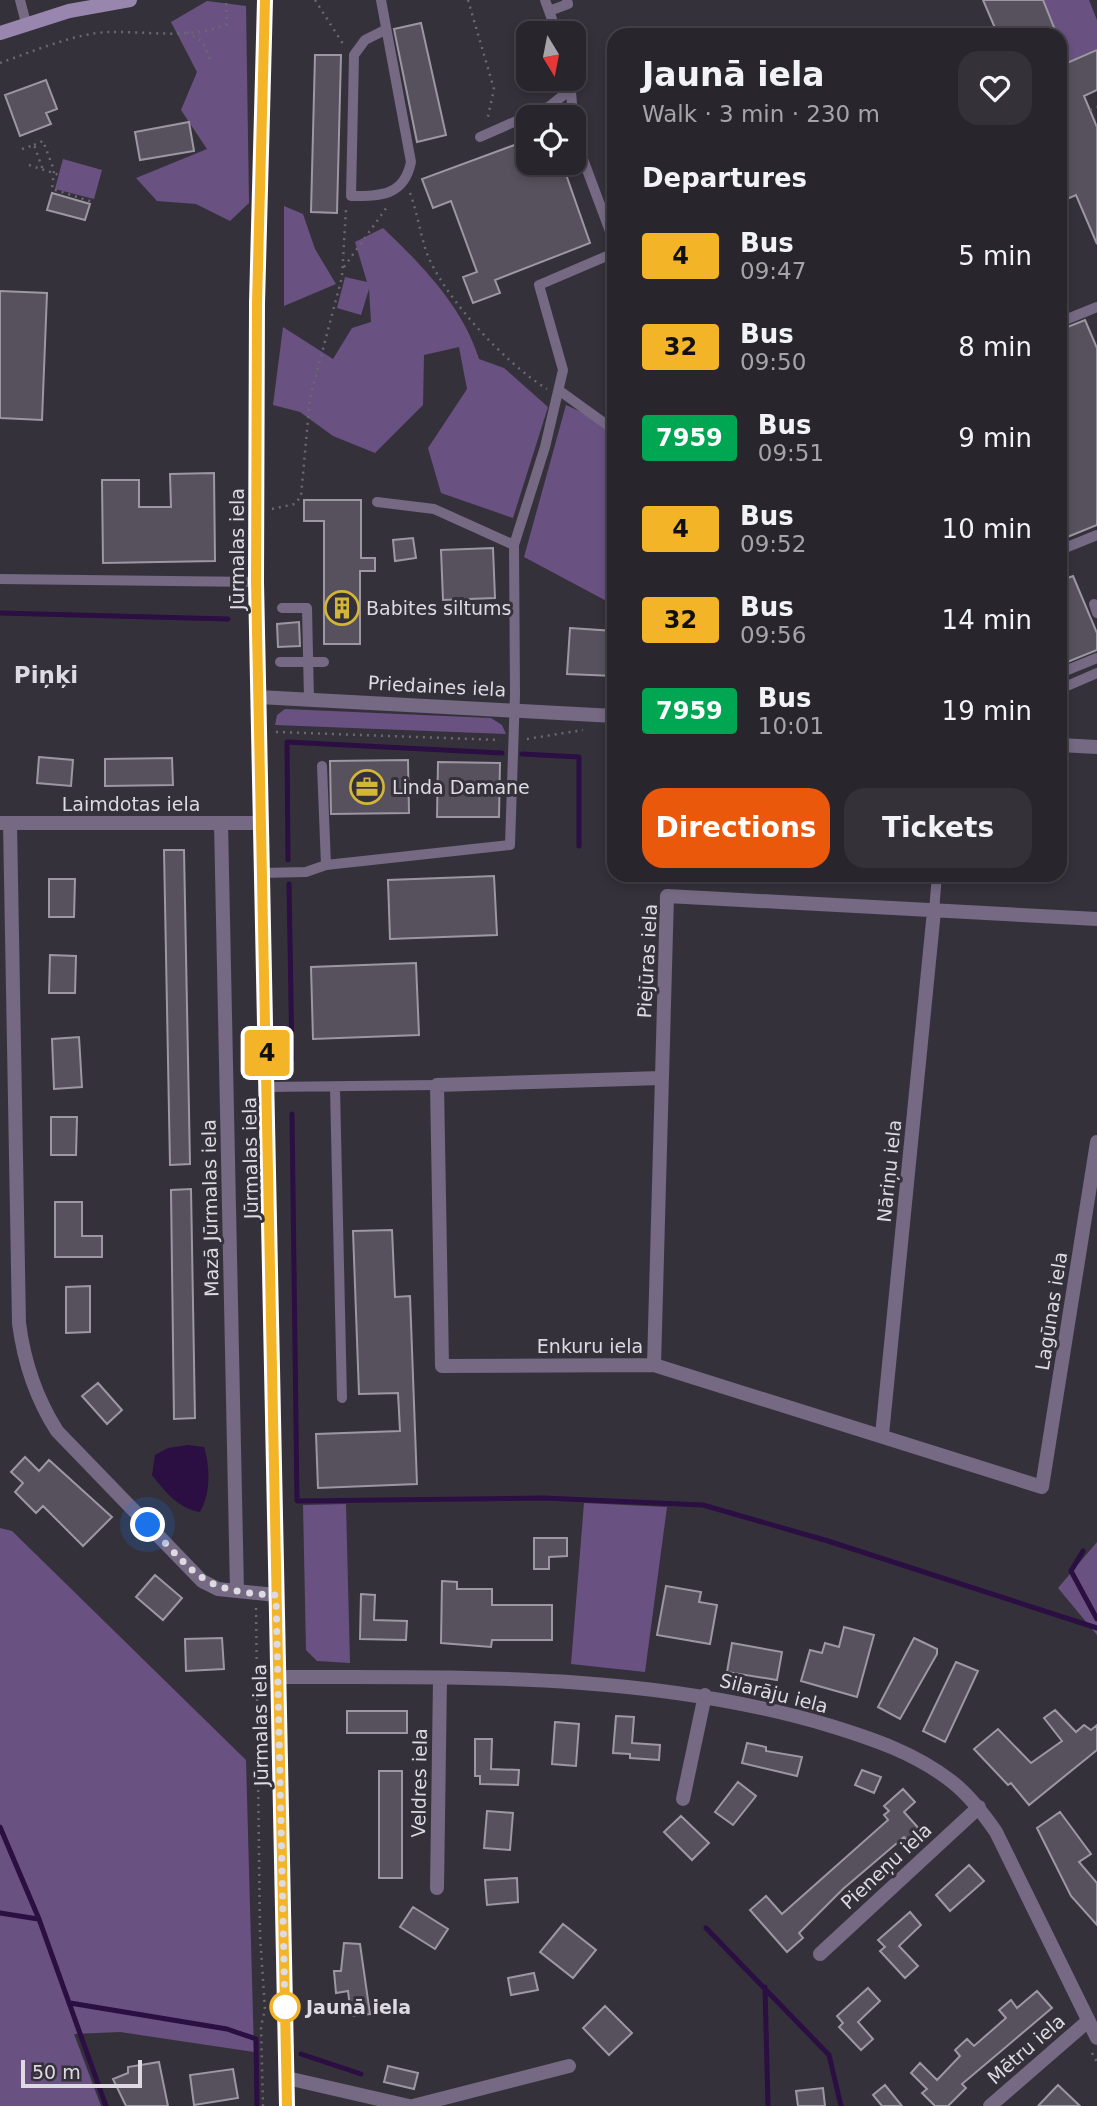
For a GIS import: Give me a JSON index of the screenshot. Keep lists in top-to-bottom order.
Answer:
{
  "streets": {
    "main road": ["Jūrmalas iela"],
    "street": [
      "Priedaines iela",
      "Laimdotas iela",
      "Piejūras iela",
      "Nāriņu iela",
      "Mazā Jūrmalas iela",
      "Lagūnas iela",
      "Enkuru iela",
      "Silarāju iela",
      "Veldres iela",
      "Pieneņu iela",
      "Mētru iela"
    ]
  },
  "crossings": [
    ["Jūrmalas iela", "Priedaines iela"],
    ["Jūrmalas iela", "Laimdotas iela"],
    ["Jūrmalas iela", "Silarāju iela"],
    ["Laimdotas iela", "Mazā Jūrmalas iela"],
    ["Piejūras iela", "Nāriņu iela"],
    ["Piejūras iela", "Enkuru iela"],
    ["Nāriņu iela", "Enkuru iela"],
    ["Lagūnas iela", "Enkuru iela"],
    ["Silarāju iela", "Veldres iela"],
    ["Silarāju iela", "Pieneņu iela"],
    ["Silarāju iela", "Mētru iela"]
  ],
  "districts": ["Piņķi"],
  "places": {
    "building": ["Babites siltums"],
    "office": ["Linda Damane"],
    "other": ["Jaunā iela"]
  },
  "lines": ["bus line 4"],
  "scale_bar": "50 m",
  "north": "bottom",
  "page": {
    "on_map": "4",
    "heading": [
      ["Jaunā iela", "Walk · 3 min · 230 m"],
      "Departures"
    ],
    "list": [
      {
        "mark": "4",
        "name": "Bus",
        "note": "09:47",
        "value": "5 min"
      },
      {
        "mark": "32",
        "name": "Bus",
        "note": "09:50",
        "value": "8 min"
      },
      {
        "mark": "7959",
        "name": "Bus",
        "note": "09:51",
        "value": "9 min"
      },
      {
        "mark": "4",
        "name": "Bus",
        "note": "09:52",
        "value": "10 min"
      },
      {
        "mark": "32",
        "name": "Bus",
        "note": "09:56",
        "value": "14 min"
      },
      {
        "mark": "7959",
        "name": "Bus",
        "note": "10:01",
        "value": "19 min"
      }
    ],
    "buttons": ["Directions", "Tickets"],
    "scale": "50 m"
  }
}
